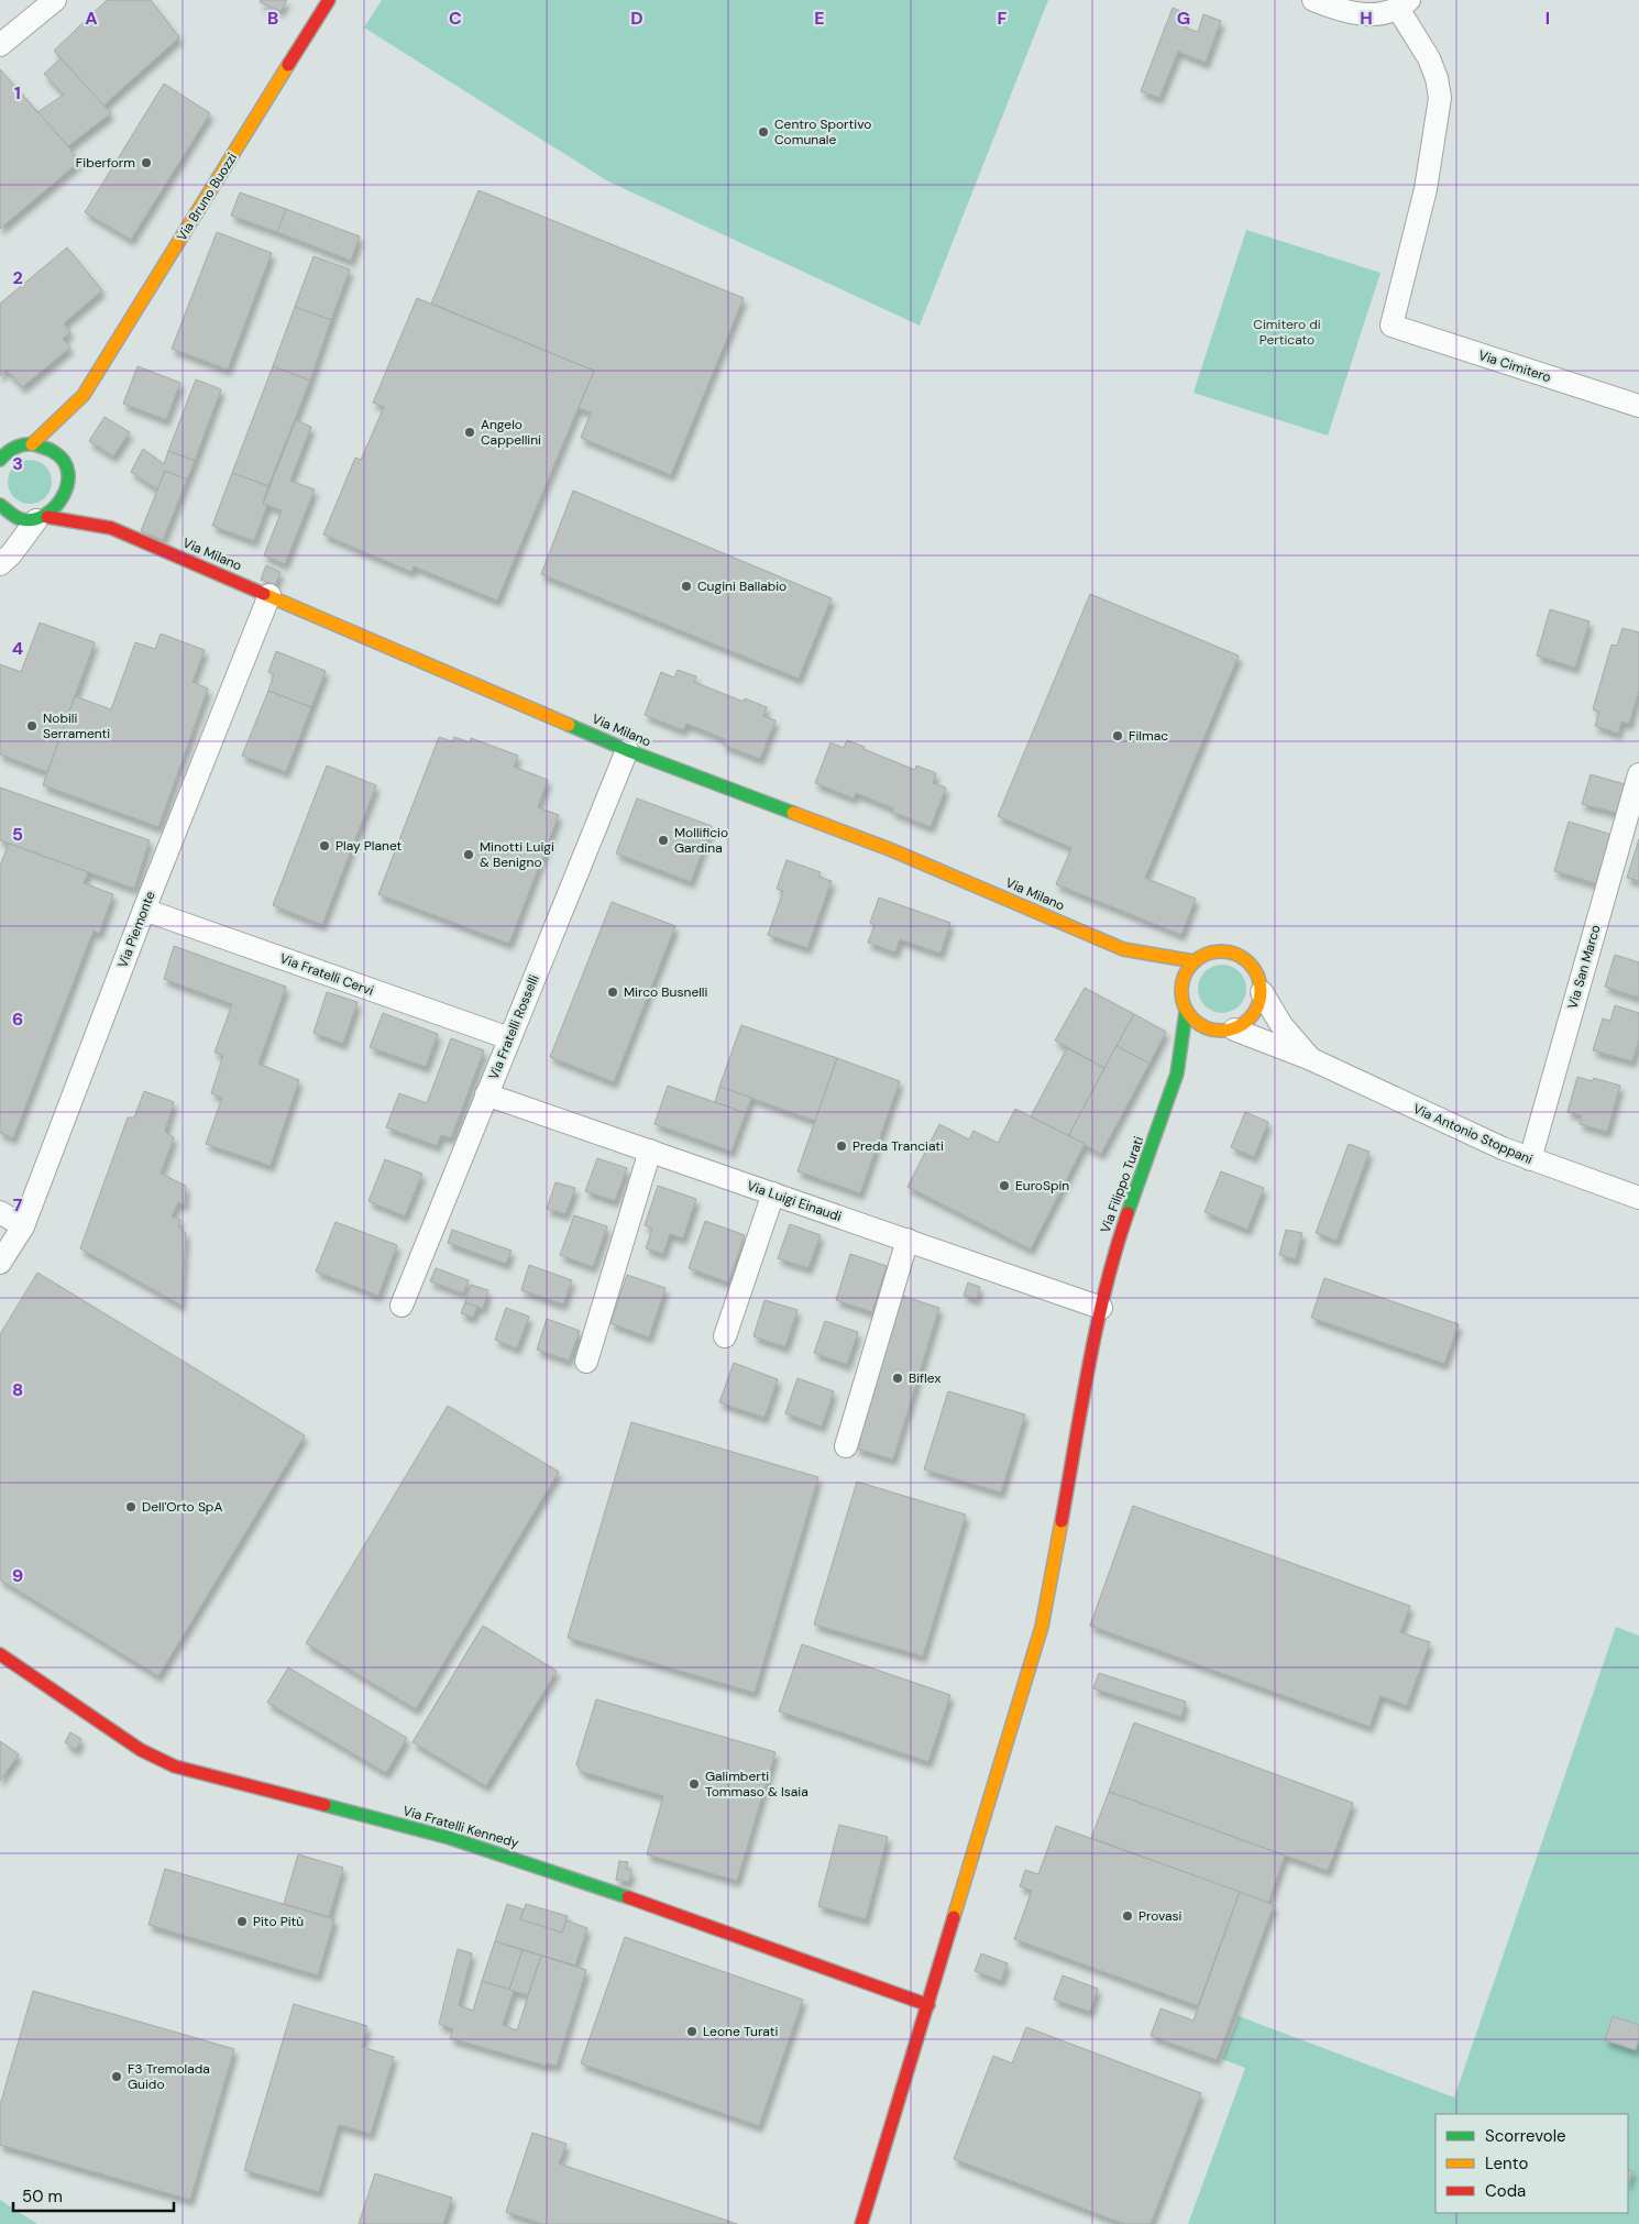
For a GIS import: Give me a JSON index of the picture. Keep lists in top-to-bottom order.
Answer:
{
  "streets": {
    "street": [
      "Via Bruno Buozzi",
      "Via Cimitero",
      "Via Milano",
      "Via Piemonte",
      "Via San Marco",
      "Via Fratelli Cervi",
      "Via Fratelli Rosselli",
      "Via Antonio Stoppani",
      "Via Filippo Turati",
      "Via Luigi Einaudi",
      "Via Fratelli Kennedy"
    ]
  },
  "crossings": [
    ["Via Milano", "Via Piemonte"],
    ["Via Milano", "Via Fratelli Rosselli"],
    ["Via Milano", "Via Antonio Stoppani"],
    ["Via Milano", "Via Filippo Turati"],
    ["Via Piemonte", "Via Fratelli Cervi"],
    ["Via San Marco", "Via Antonio Stoppani"],
    ["Via Fratelli Cervi", "Via Fratelli Rosselli"],
    ["Via Fratelli Rosselli", "Via Luigi Einaudi"],
    ["Via Antonio Stoppani", "Via Filippo Turati"],
    ["Via Filippo Turati", "Via Luigi Einaudi"],
    ["Via Filippo Turati", "Via Fratelli Kennedy"]
  ],
  "parks": ["Cimitero di Perticato"],
  "places": [
    "Centro Sportivo Comunale",
    "Fiberform",
    "Angelo Cappellini",
    "Cugini Ballabio",
    "Nobili Serramenti",
    "Filmac",
    "Mollificio Gardina",
    "Play Planet",
    "Minotti Luigi & Benigno",
    "Mirco Busnelli",
    "Preda Tranciati",
    "EuroSpin",
    "Biflex",
    "Dell'Orto SpA",
    "Galimberti Tommaso & Isaia",
    "Provasi",
    "Pito Pitù",
    "Leone Turati",
    "F3 Tremolada Guido"
  ],
  "legend": ["Scorrevole", "Lento", "Coda"],
  "scale_bar": "50 m",
  "grid": {
    "columns": [
      "A",
      "B",
      "C",
      "D",
      "E",
      "F",
      "G",
      "H",
      "I"
    ],
    "rows": [
      "1",
      "2",
      "3",
      "4",
      "5",
      "6",
      "7",
      "8",
      "9"
    ]
  }
}
